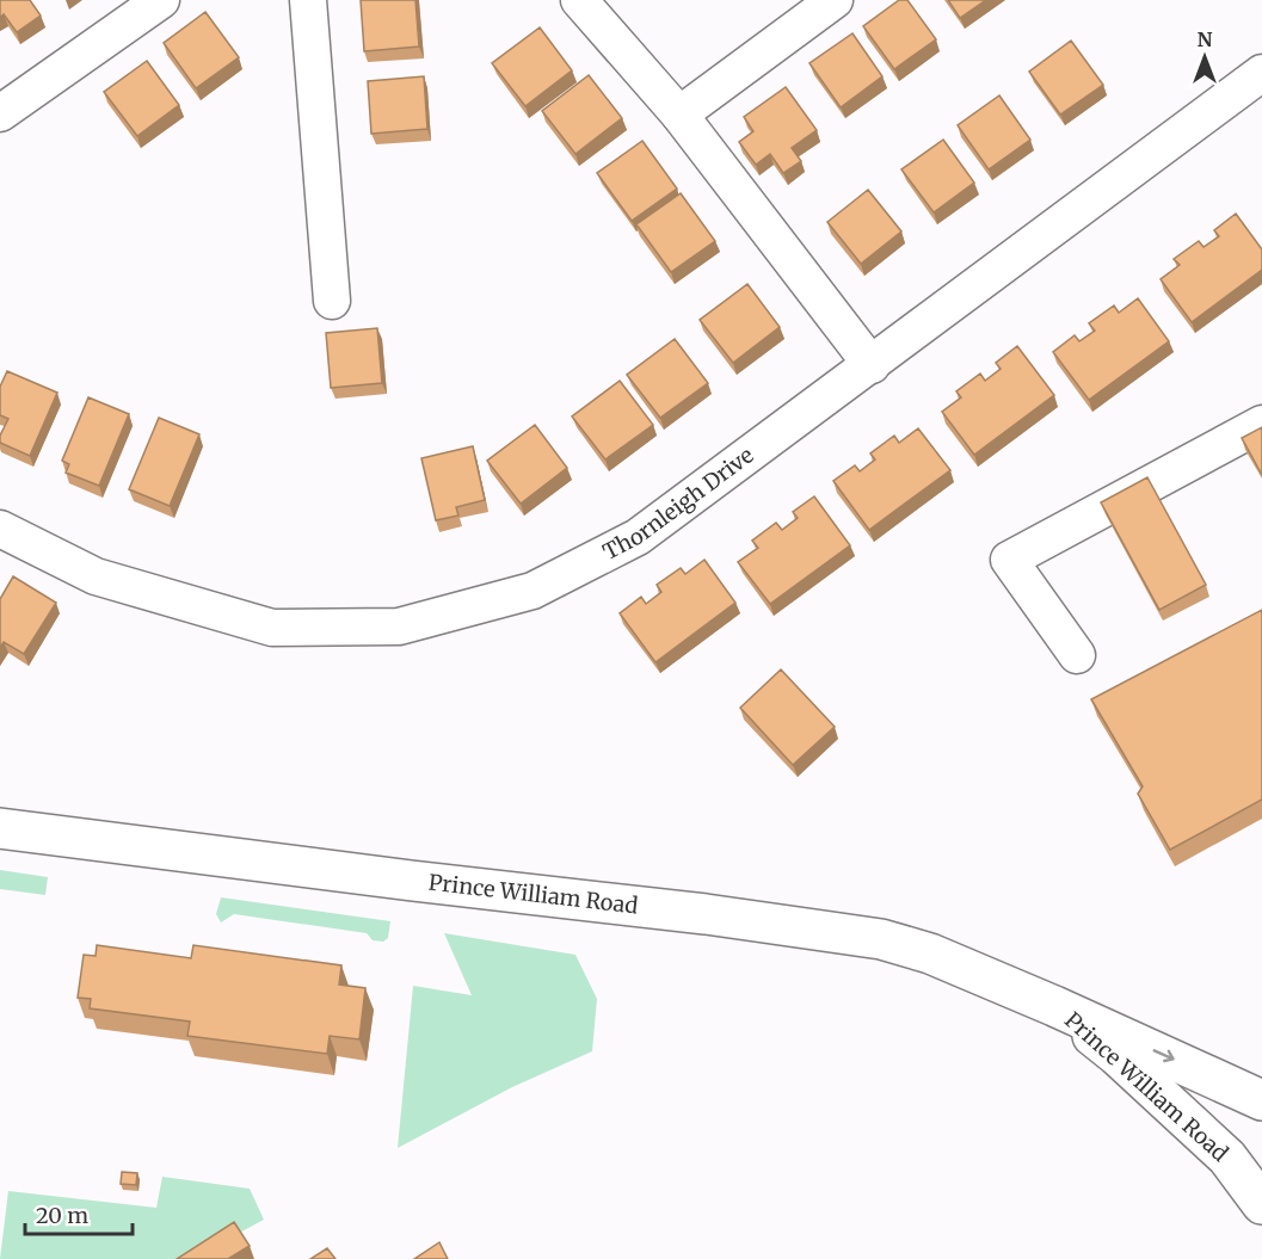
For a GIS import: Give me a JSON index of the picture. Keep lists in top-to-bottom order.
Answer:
{
  "streets": {
    "main road": ["Prince William Road"],
    "street": ["Thornleigh Drive"]
  },
  "scale_bar": "20 m",
  "north": "top"
}
